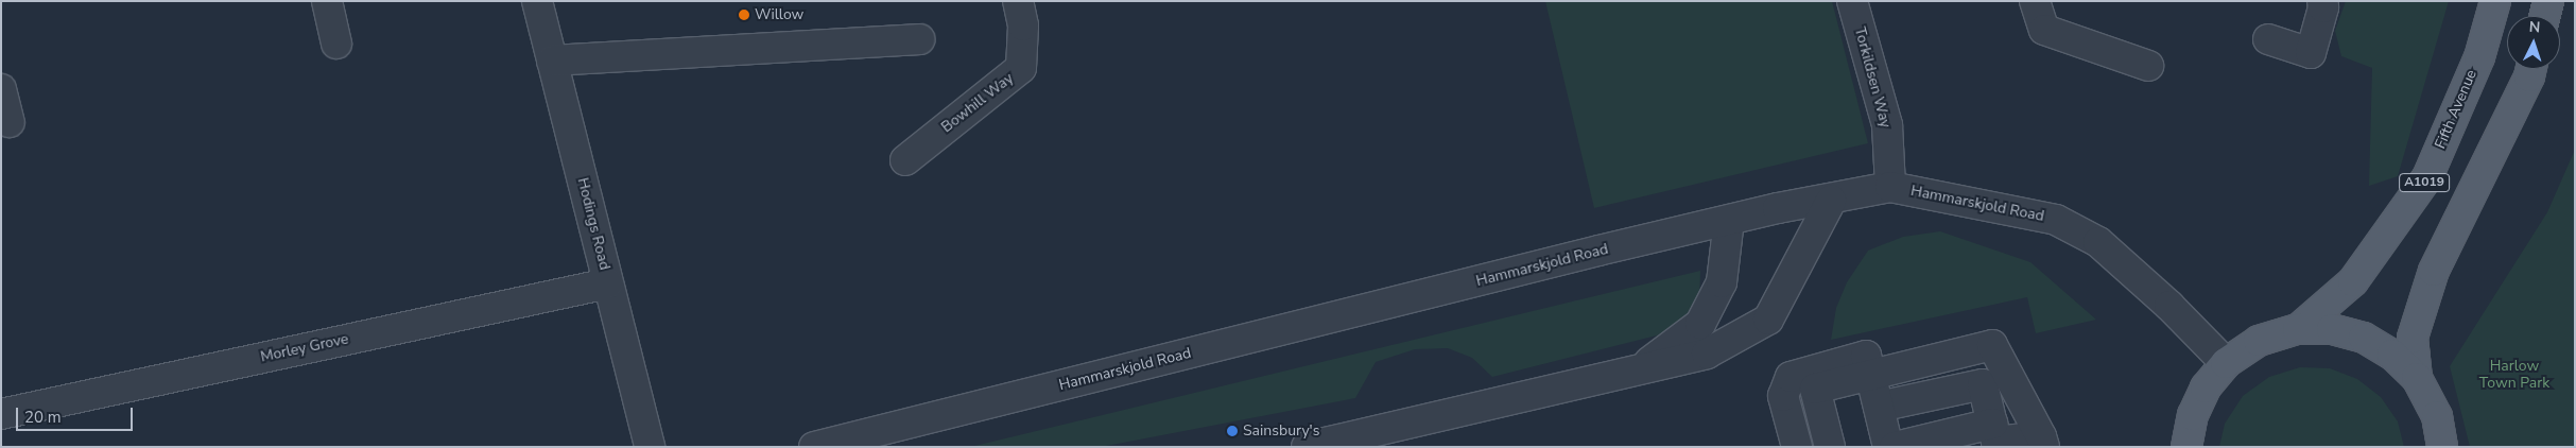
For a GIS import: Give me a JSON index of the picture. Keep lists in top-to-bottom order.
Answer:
{
  "streets": {
    "main road": ["Fifth Avenue", "A1019"],
    "street": [
      "Torkildsen Way",
      "Bowhill Way",
      "Hammarskjold Road",
      "Hodings Road",
      "Morley Grove"
    ]
  },
  "crossings": [
    ["Torkildsen Way", "Hammarskjold Road"],
    ["Hodings Road", "Morley Grove"]
  ],
  "parks": ["Harlow Town Park"],
  "places": ["Willow", "Sainsbury's"],
  "scale_bar": "20 m",
  "north": "top"
}
